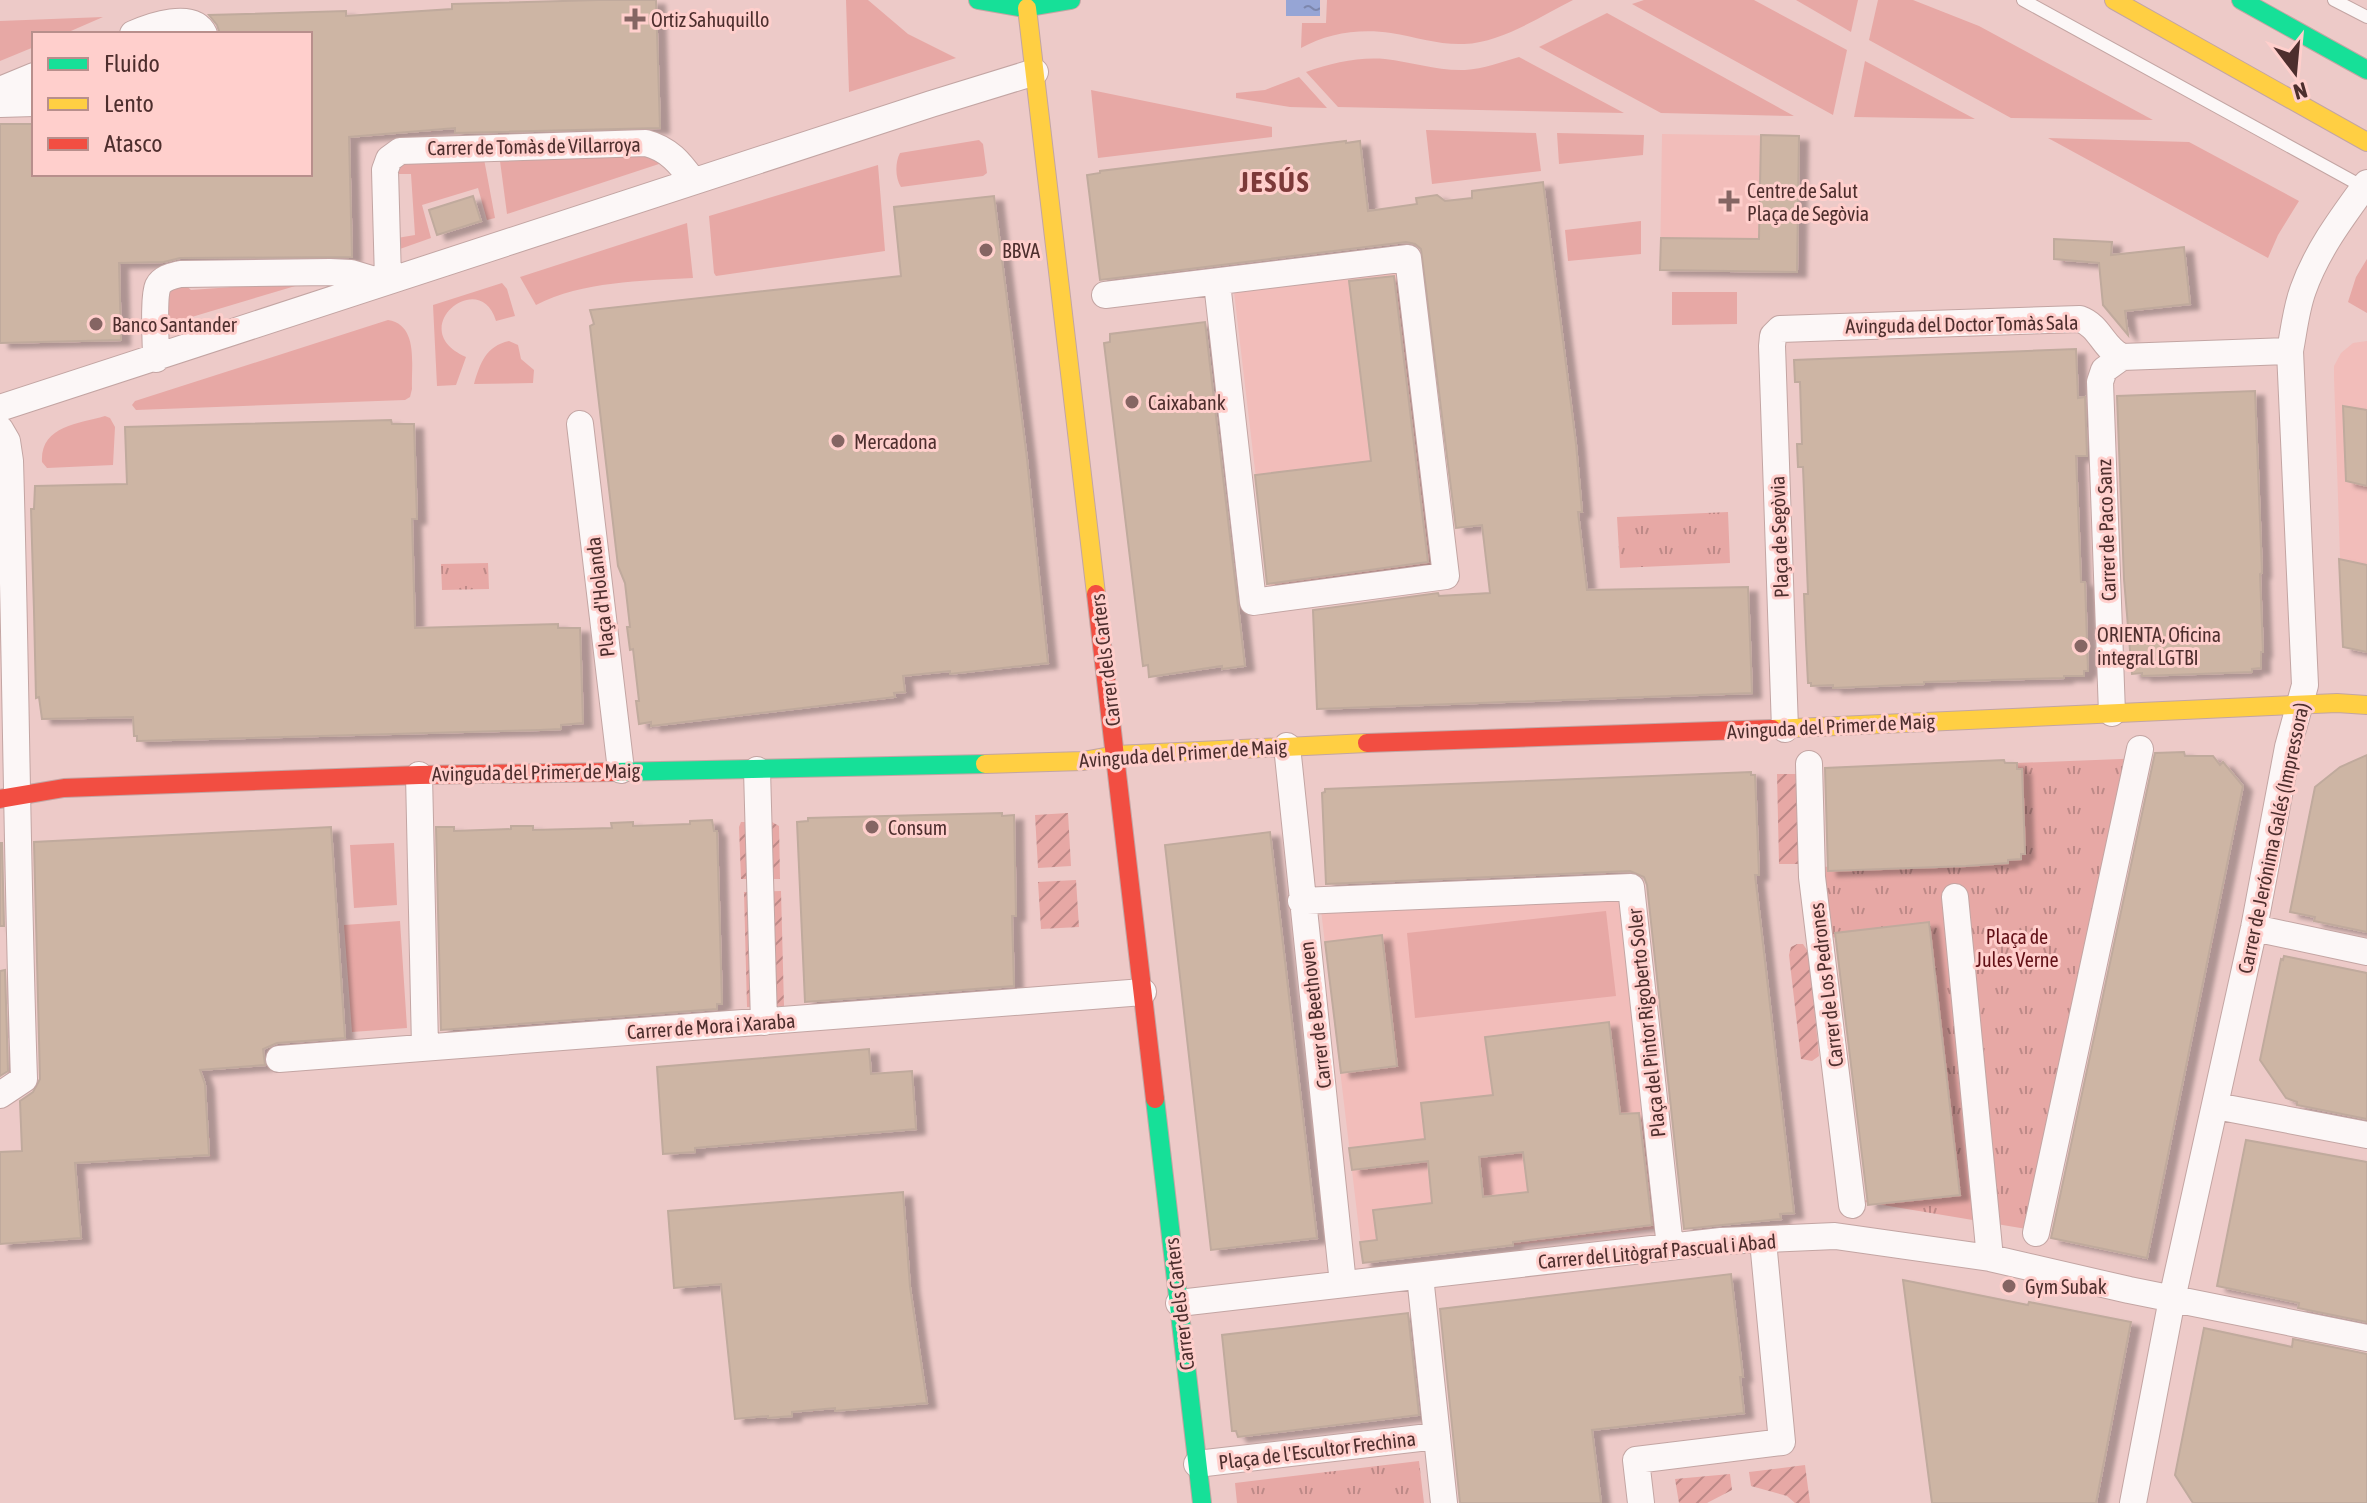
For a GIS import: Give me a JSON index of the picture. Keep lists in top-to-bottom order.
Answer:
{
  "streets": {
    "street": [
      "Carrer de Tomàs de Villarroya",
      "Avinguda del Doctor Tomàs Sala",
      "Carrer de Paco Sanz",
      "Plaça de Segòvia",
      "Plaça d'Holanda",
      "Carrer dels Carters",
      "Avinguda del Primer de Maig",
      "Carrer de Jerónima Galés (Impressora)",
      "Carrer de Los Pedrones",
      "Carrer de Beethoven",
      "Plaça del Pintor Rigoberto Soler",
      "Carrer de Mora i Xaraba",
      "Carrer del Litògraf Pascual i Abad",
      "Plaça de l'Escultor Frechina"
    ]
  },
  "crossings": [
    ["Avinguda del Doctor Tomàs Sala", "Carrer de Paco Sanz"],
    ["Avinguda del Doctor Tomàs Sala", "Plaça de Segòvia"],
    ["Carrer de Paco Sanz", "Avinguda del Primer de Maig"],
    ["Plaça de Segòvia", "Avinguda del Primer de Maig"],
    ["Plaça d'Holanda", "Avinguda del Primer de Maig"],
    ["Carrer dels Carters", "Avinguda del Primer de Maig"],
    ["Carrer dels Carters", "Carrer de Mora i Xaraba"],
    ["Carrer dels Carters", "Carrer del Litògraf Pascual i Abad"],
    ["Carrer dels Carters", "Plaça de l'Escultor Frechina"],
    ["Avinguda del Primer de Maig", "Carrer de Jerónima Galés (Impressora)"],
    ["Avinguda del Primer de Maig", "Carrer de Beethoven"],
    ["Carrer de Jerónima Galés (Impressora)", "Carrer del Litògraf Pascual i Abad"],
    ["Carrer de Beethoven", "Plaça del Pintor Rigoberto Soler"],
    ["Carrer de Beethoven", "Carrer del Litògraf Pascual i Abad"],
    ["Plaça del Pintor Rigoberto Soler", "Carrer del Litògraf Pascual i Abad"],
    ["Carrer del Litògraf Pascual i Abad", "Plaça de l'Escultor Frechina"]
  ],
  "districts": ["JESÚS"],
  "parks": ["Plaça de Jules Verne"],
  "places": {
    "health": ["Ortiz Sahuquillo", "Centre de Salut Plaça de Segòvia"],
    "other": [
      "BBVA",
      "Banco Santander",
      "Caixabank",
      "Mercadona",
      "ORIENTA, Oficina integral LGTBI",
      "Consum",
      "Gym Subak"
    ]
  },
  "legend": ["Fluido", "Lento", "Atasco"],
  "north": "bottom"
}
